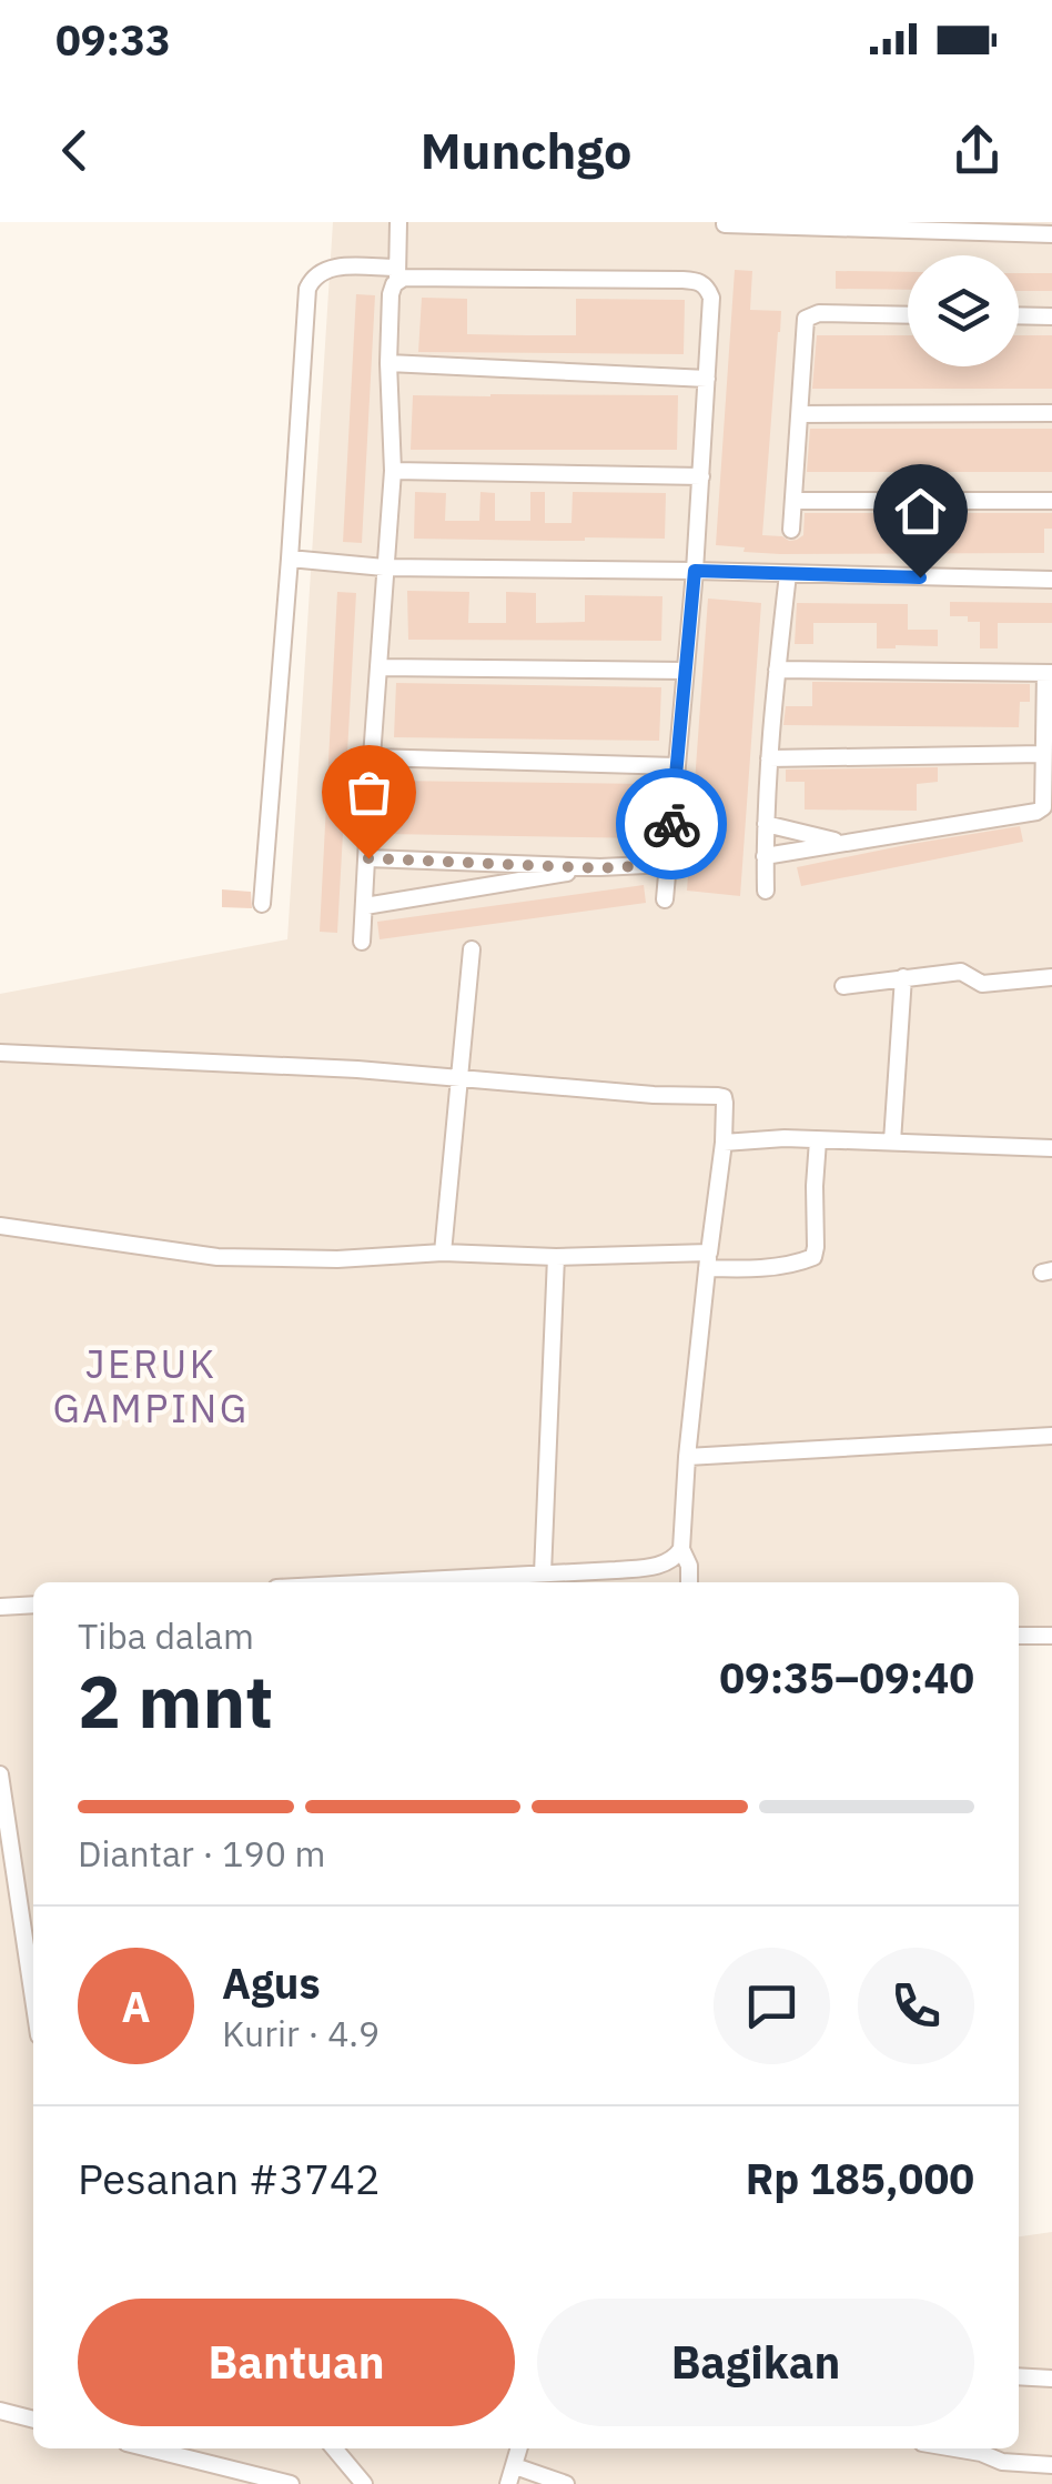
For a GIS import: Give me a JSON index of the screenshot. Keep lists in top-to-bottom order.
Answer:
{
  "districts": ["JERUK GAMPING"],
  "page": {
    "status": "09:33",
    "header": "Munchgo",
    "heading": ["2 mnt", "Tiba dalam", "09:35–09:40"],
    "panel": [
      "Agus",
      "Kurir · 4.9",
      "Pesanan #3742",
      "Rp 185,000"
    ],
    "bar": "Diantar · 190 m",
    "round": "A",
    "buttons": ["Bantuan", "Bagikan"]
  }
}
